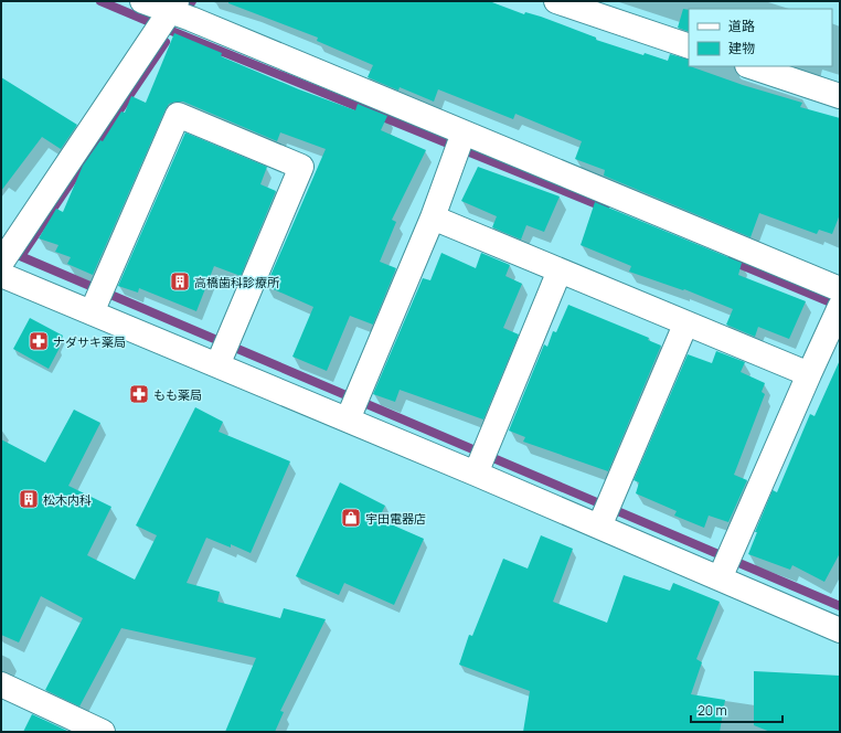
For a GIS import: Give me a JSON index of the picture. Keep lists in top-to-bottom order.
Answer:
{
  "places": {
    "building": ["高橋歯科診療所", "松木内科"],
    "pharmacy": ["ナダサキ薬局", "もも薬局"],
    "shop": ["宇田電器店"]
  },
  "legend": ["道路", "建物"],
  "scale_bar": "20 m"
}
